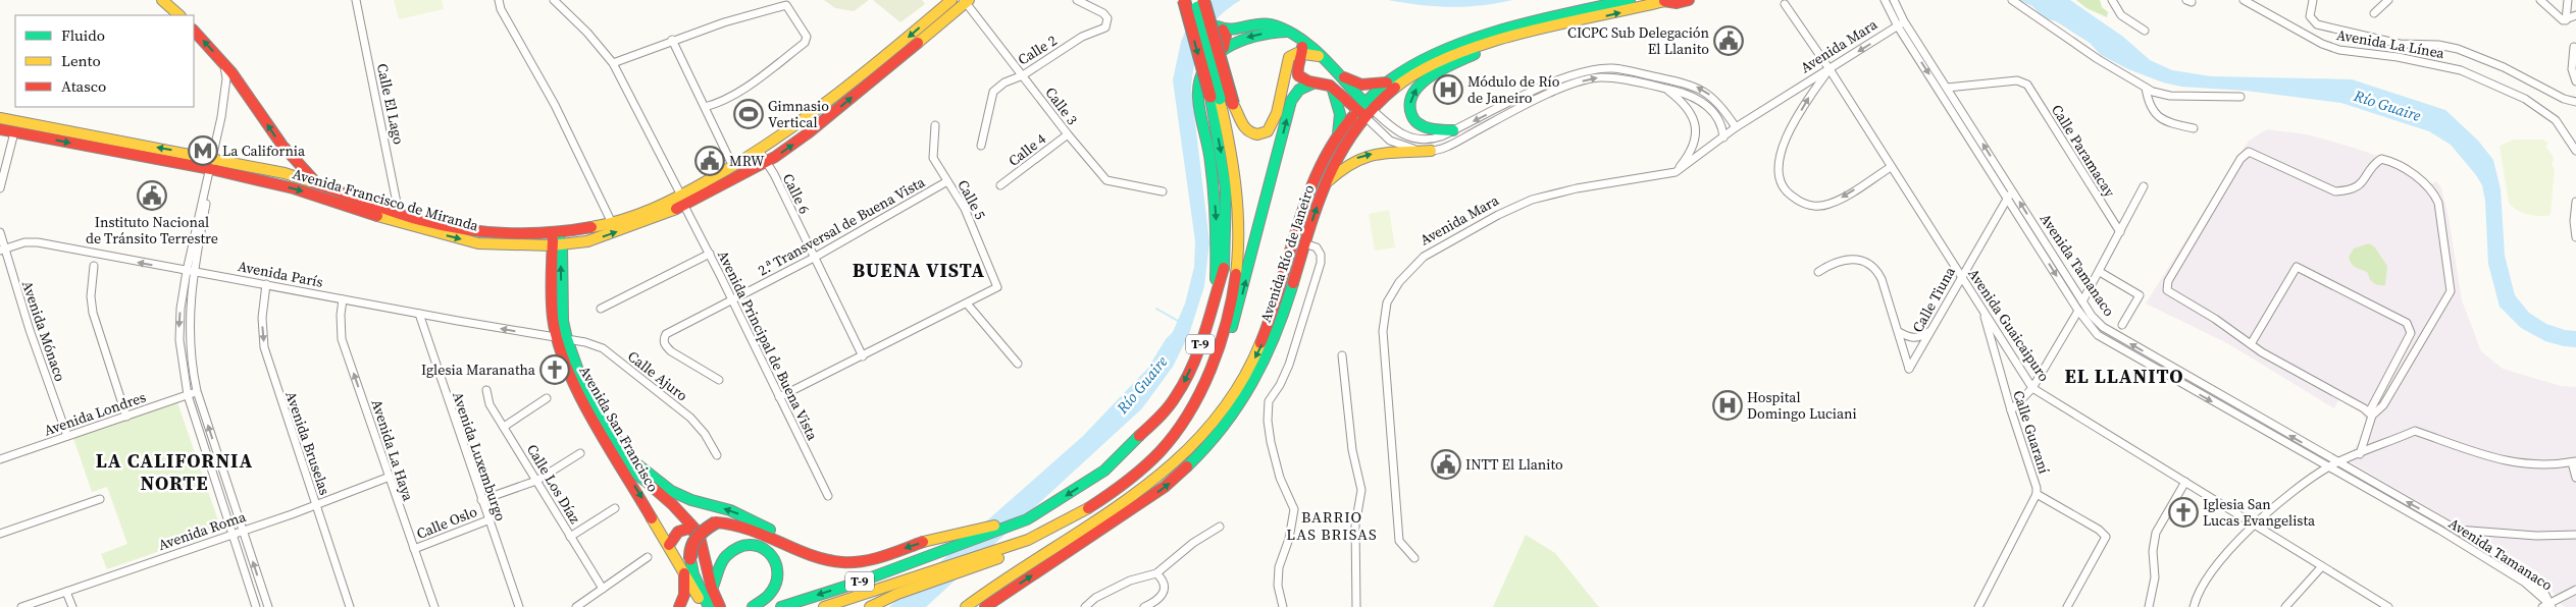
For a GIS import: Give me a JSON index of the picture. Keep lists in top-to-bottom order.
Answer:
{
  "streets": {
    "main road": [
      "Avenida Francisco de Miranda",
      "Avenida Río de Janeiro",
      "T-9",
      "Avenida San Francisco"
    ],
    "street": [
      "Avenida La Línea",
      "Avenida Mara",
      "Calle 2",
      "Calle El Lago",
      "Calle 3",
      "Calle 4",
      "Calle Paramacay",
      "Calle 6",
      "Calle 5",
      "2.ª Transversal de Buena Vista",
      "Avenida Tamanaco",
      "Avenida París",
      "Calle Tiuna",
      "Avenida Guaicaipuro",
      "Avenida Mónaco",
      "Avenida Principal de Buena Vista",
      "Calle Ajuro",
      "Avenida Londres",
      "Calle Guaraní",
      "Avenida Bruselas",
      "Avenida La Haya",
      "Avenida Luxemburgo",
      "Calle Los Díaz",
      "Calle Oslo",
      "Avenida Roma"
    ]
  },
  "crossings": [
    ["Avenida Mara", "Avenida Tamanaco"],
    ["Avenida Mara", "Avenida Guaicaipuro"],
    ["Calle 2", "Calle 3"],
    ["Calle El Lago", "Avenida Francisco de Miranda"],
    ["Calle 3", "Calle 4"],
    ["Calle 3", "Avenida Francisco de Miranda"],
    ["Calle Paramacay", "Avenida Tamanaco"],
    ["Calle 6", "Avenida Francisco de Miranda"],
    ["Calle 6", "2.ª Transversal de Buena Vista"],
    ["Avenida Francisco de Miranda", "Avenida Principal de Buena Vista"],
    ["Avenida Francisco de Miranda", "Avenida San Francisco"],
    ["Calle 5", "2.ª Transversal de Buena Vista"],
    ["2.ª Transversal de Buena Vista", "Avenida Principal de Buena Vista"],
    ["Avenida Tamanaco", "Calle Tiuna"],
    ["Avenida París", "Avenida Mónaco"],
    ["Avenida París", "Calle Ajuro"],
    ["Avenida París", "Avenida San Francisco"],
    ["Avenida París", "Avenida Bruselas"],
    ["Avenida París", "Avenida La Haya"],
    ["Avenida París", "Avenida Luxemburgo"],
    ["Calle Tiuna", "Avenida Guaicaipuro"],
    ["Avenida Guaicaipuro", "Calle Guaraní"],
    ["Avenida Mónaco", "Avenida Londres"],
    ["Calle Ajuro", "Avenida San Francisco"],
    ["Avenida Bruselas", "Avenida Roma"],
    ["Avenida La Haya", "Calle Oslo"],
    ["Avenida La Haya", "Avenida Roma"],
    ["Avenida Luxemburgo", "Calle Oslo"]
  ],
  "one_way": ["Avenida París", "Avenida Bruselas", "Avenida La Haya"],
  "districts": [
    "BUENA VISTA",
    "EL LLANITO",
    "LA CALIFORNIA NORTE",
    "BARRIO LAS BRISAS"
  ],
  "water": ["Río Guaire"],
  "places": {
    "public building": [
      "CICPC Sub Delegación El Llanito",
      "MRW",
      "Instituto Nacional de Tránsito Terrestre",
      "INTT El Llanito"
    ],
    "hospital": ["Módulo de Río de Janeiro", "Hospital Domingo Luciani"],
    "sports": ["Gimnasio Vertical"],
    "metro station": ["La California"],
    "church": ["Iglesia Maranatha", "Iglesia San Lucas Evangelista"]
  },
  "legend": ["Fluido", "Lento", "Atasco"]
}
